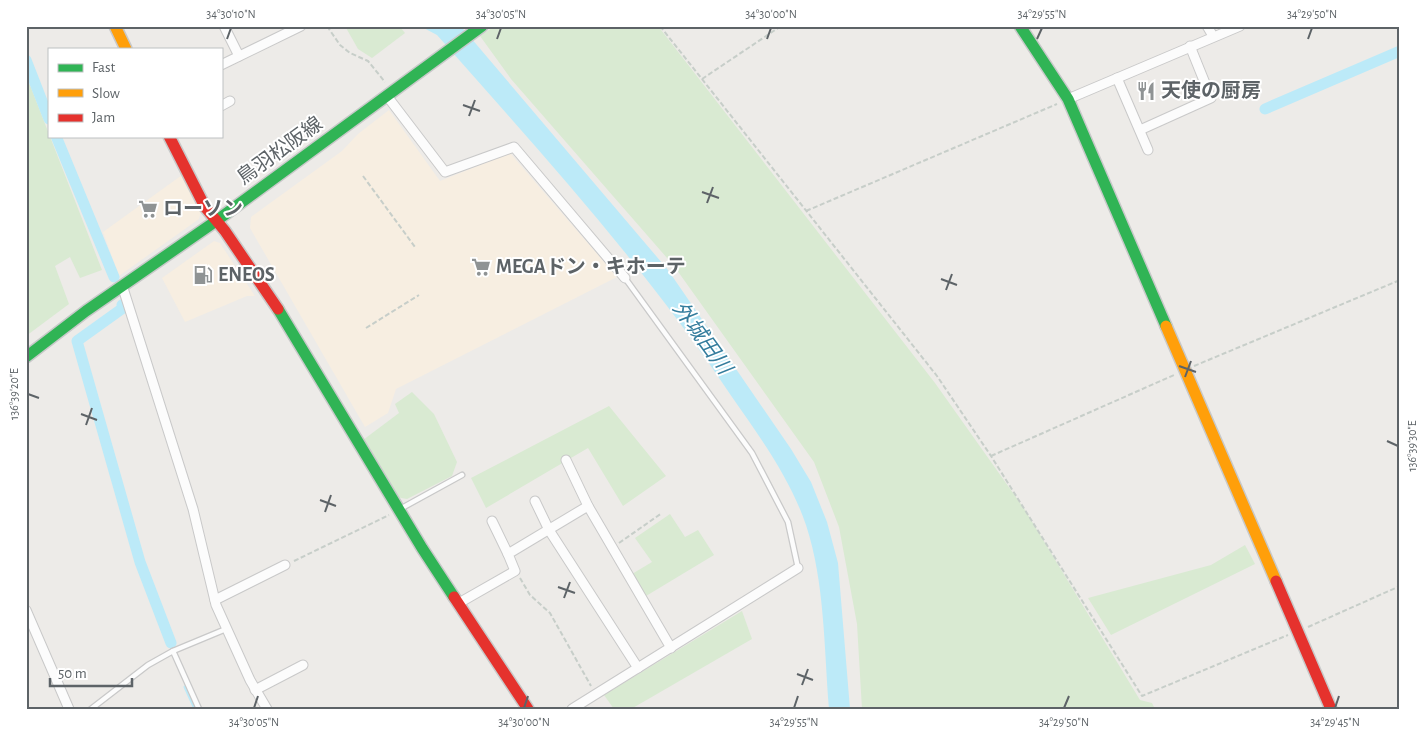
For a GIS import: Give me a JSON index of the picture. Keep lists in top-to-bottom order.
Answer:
{
  "streets": {
    "street": ["鳥羽松阪線"]
  },
  "water": ["外城田川"],
  "places": {
    "restaurant": ["天使の厨房"],
    "supermarket": ["ローソン", "MEGAドン・キホーテ"],
    "fuel station": ["ENEOS"]
  },
  "legend": ["Fast", "Slow", "Jam"],
  "scale_bar": "50 m",
  "coordinates": [
    "34°30'10\"N",
    "34°30'05\"N",
    "34°30'00\"N",
    "34°29'55\"N",
    "34°29'50\"N",
    "136°39'20\"E",
    "136°39'30\"E",
    "34°29'45\"N"
  ]
}
